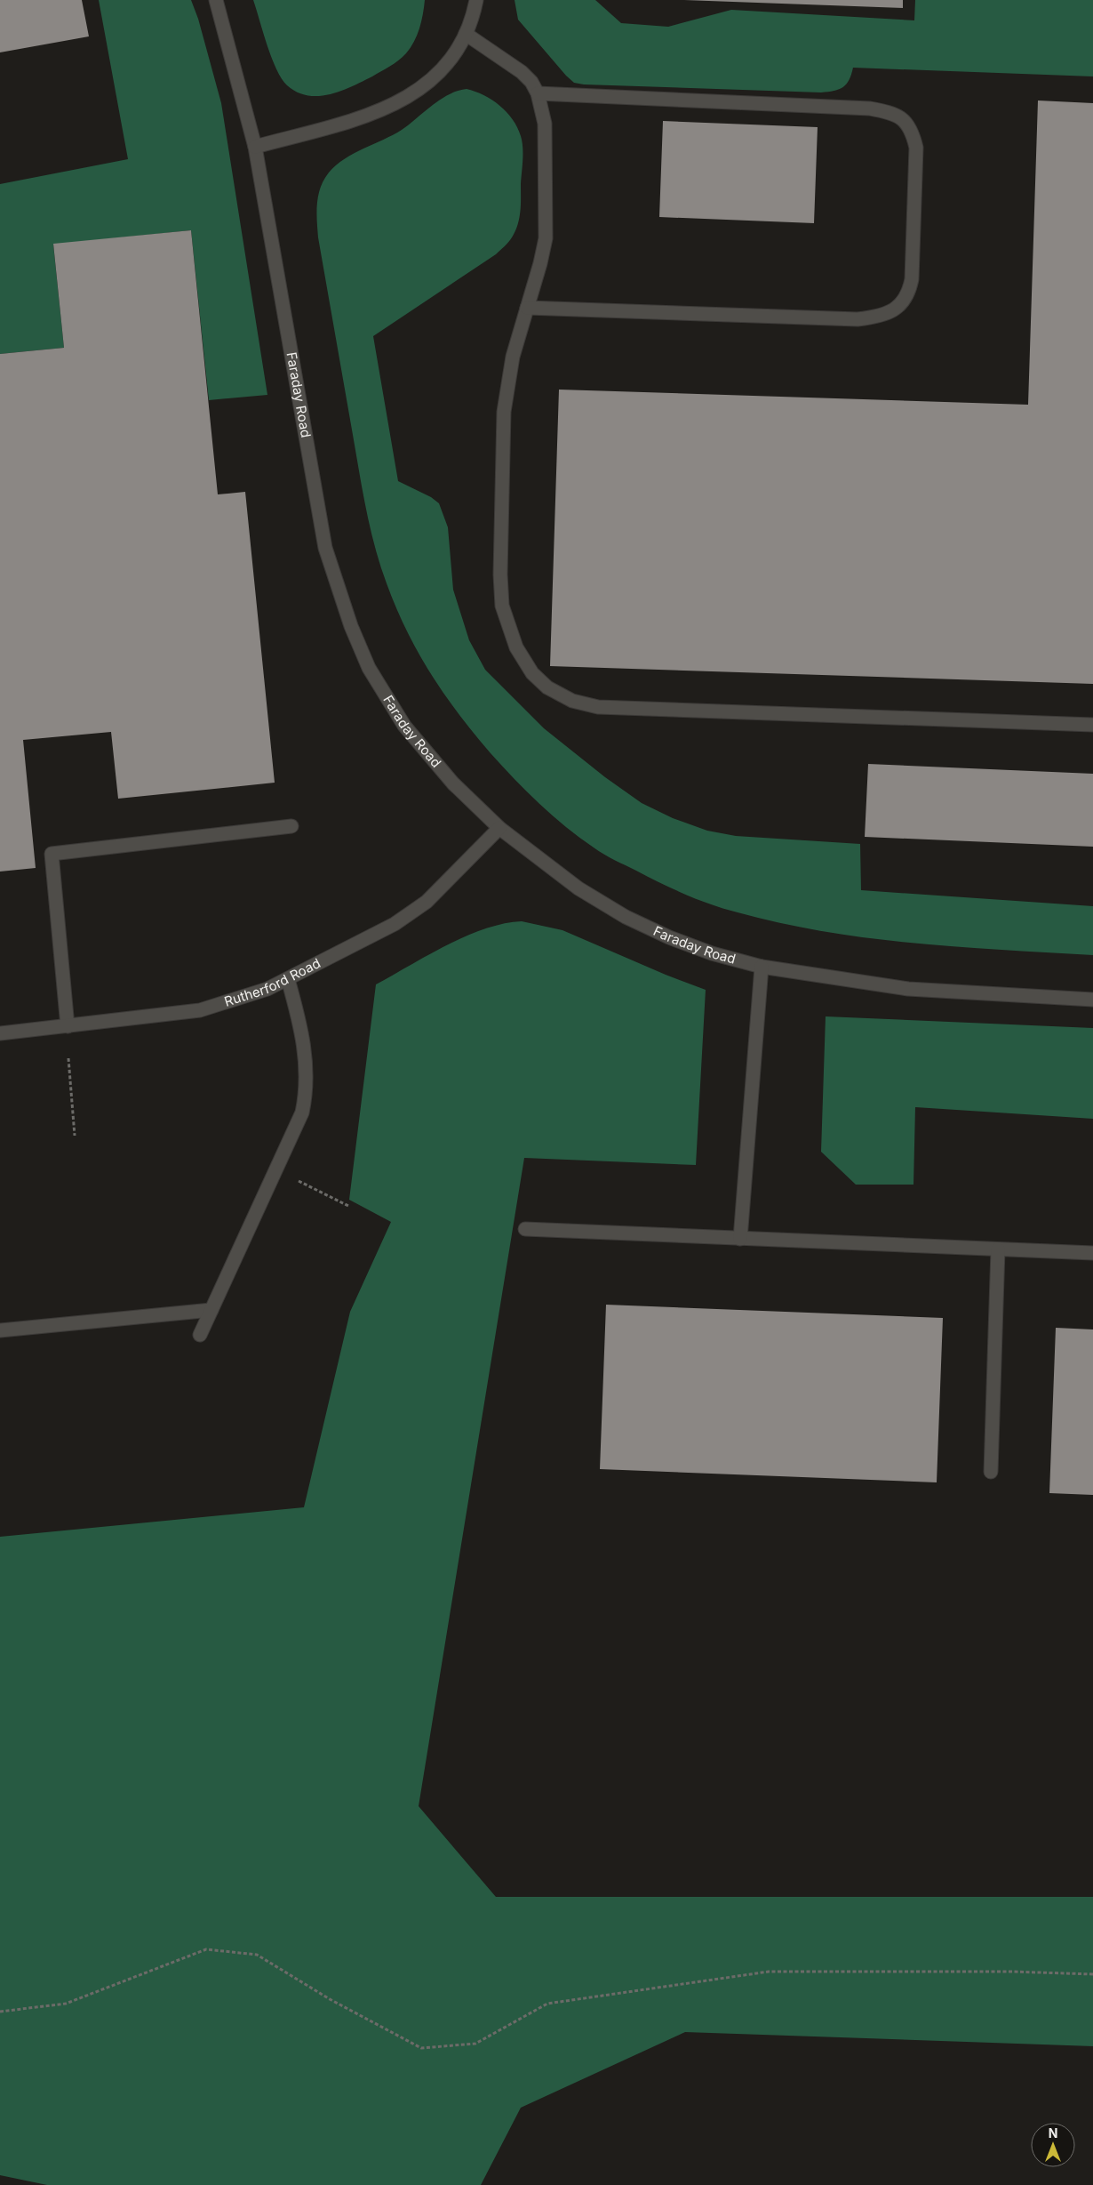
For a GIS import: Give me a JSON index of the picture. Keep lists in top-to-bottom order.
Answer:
{
  "streets": {
    "street": ["Faraday Road", "Rutherford Road"]
  },
  "crossings": [
    ["Faraday Road", "Rutherford Road"]
  ],
  "north": "top"
}
